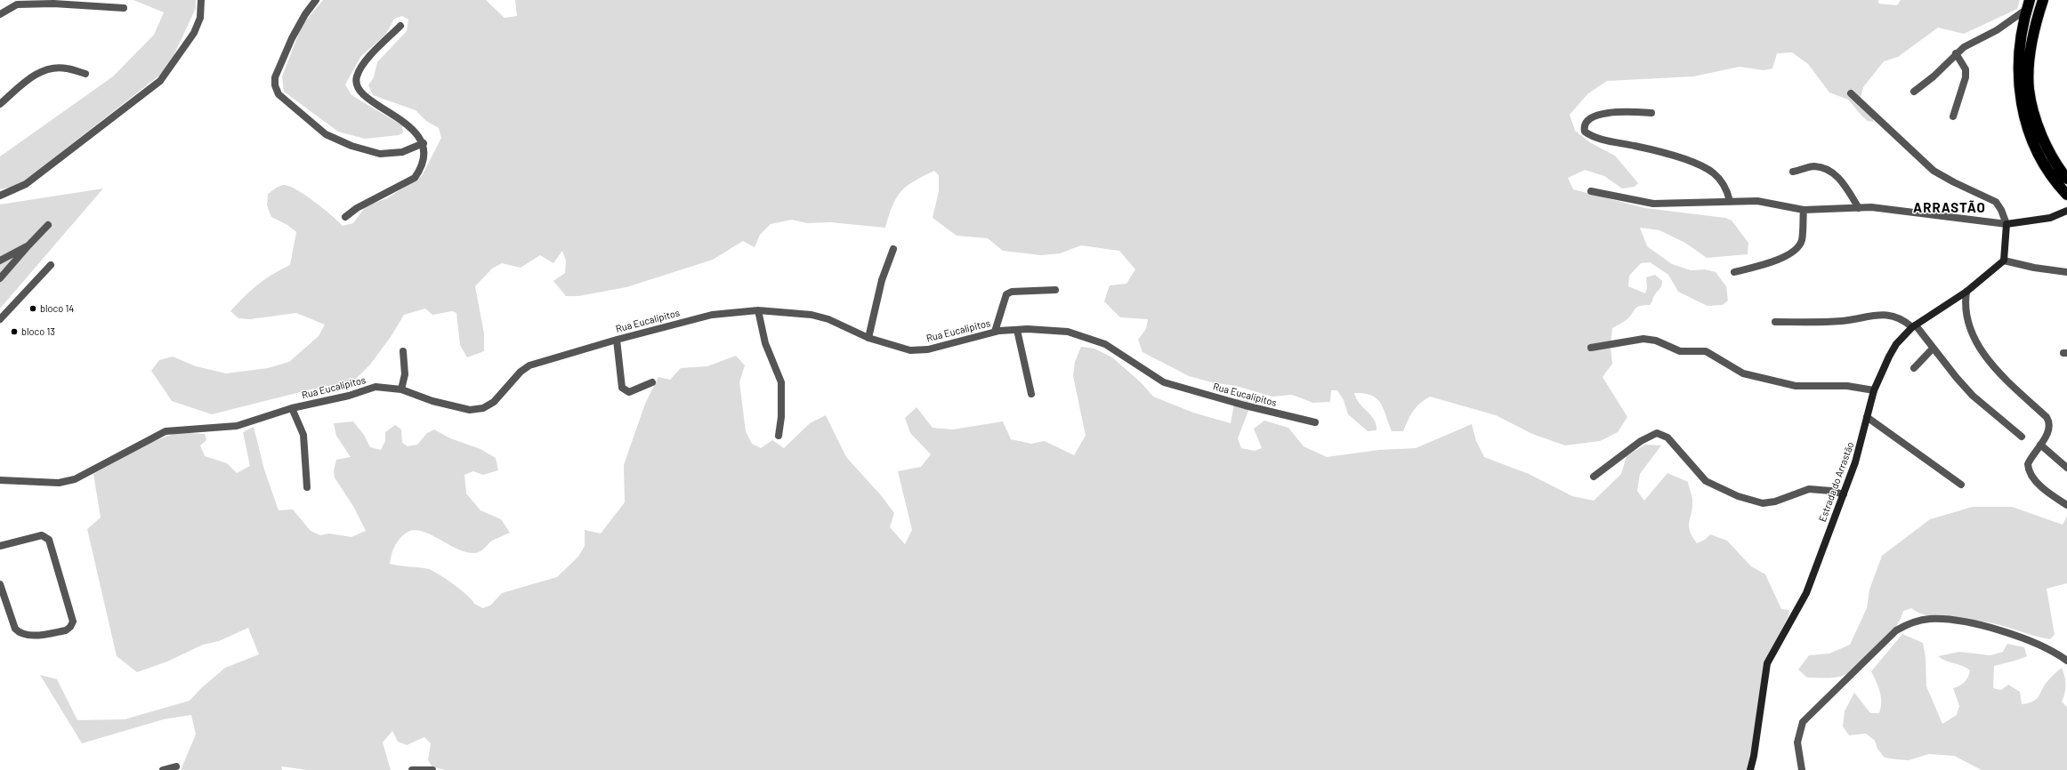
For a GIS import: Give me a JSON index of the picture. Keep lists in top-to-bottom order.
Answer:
{
  "streets": {
    "street": ["Rua Eucalipitos", "Estrada do Arrastão"]
  },
  "districts": ["ARRASTÃO"],
  "places": ["bloco 14", "bloco 13"]
}
